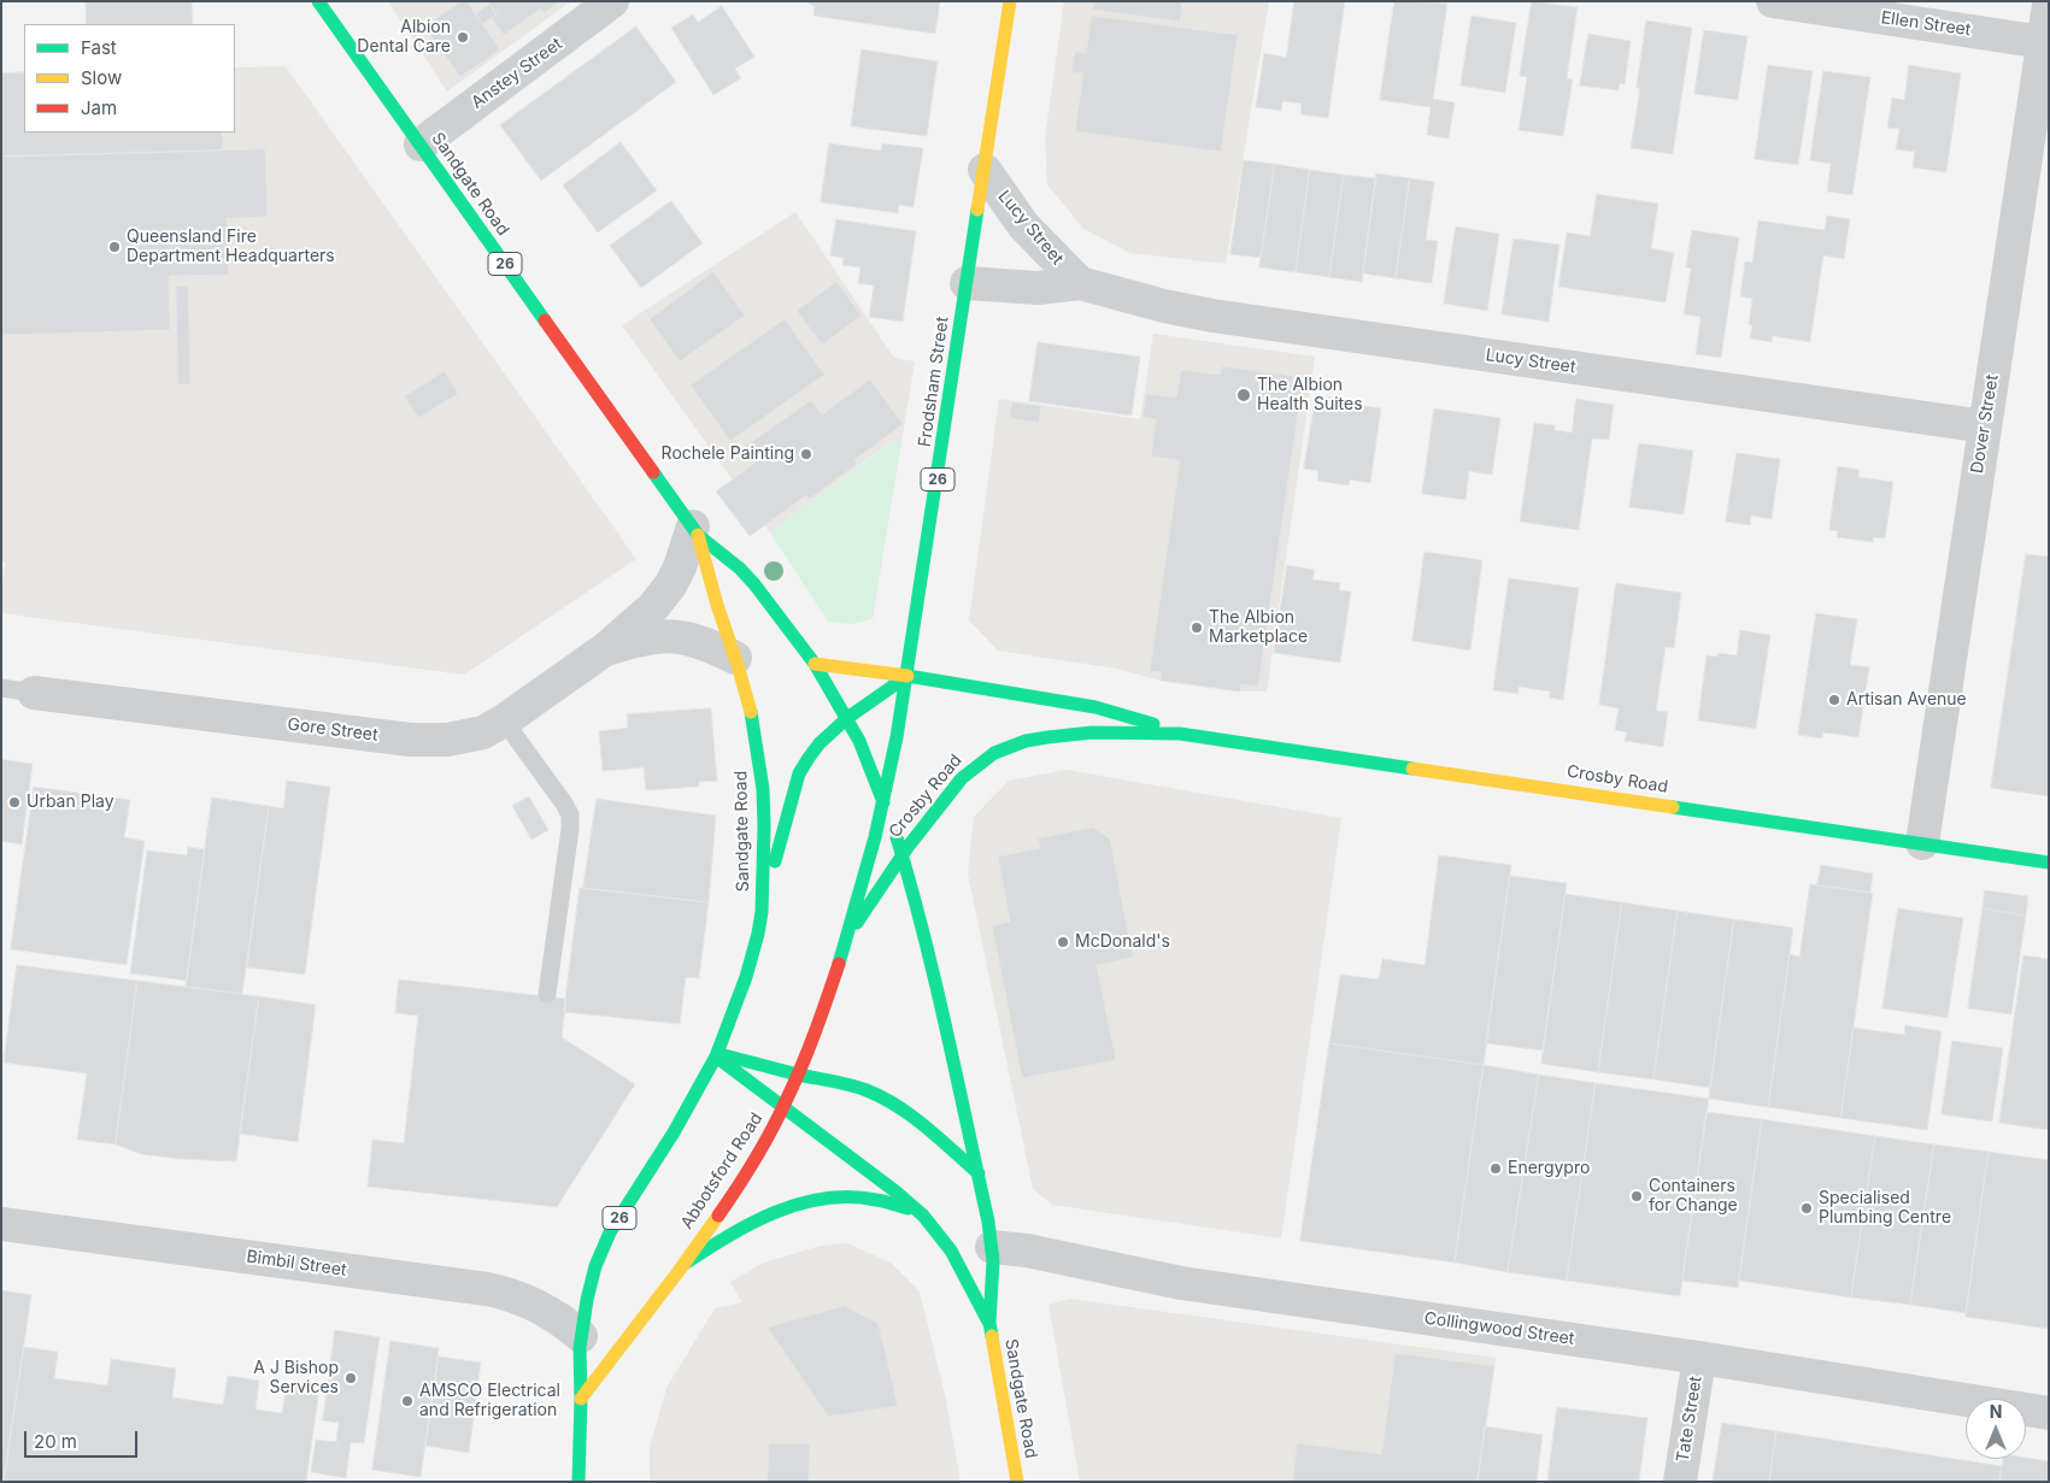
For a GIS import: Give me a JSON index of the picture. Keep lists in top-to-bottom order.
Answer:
{
  "streets": {
    "main road": [
      "Sandgate Road",
      "26",
      "Frodsham Street",
      "Crosby Road",
      "Abbotsford Road"
    ],
    "street": [
      "Ellen Street",
      "Anstey Street",
      "Lucy Street",
      "Dover Street",
      "Gore Street",
      "Bimbil Street",
      "Collingwood Street",
      "Tate Street"
    ]
  },
  "crossings": [
    ["Ellen Street", "Dover Street"],
    ["Anstey Street", "Sandgate Road"],
    ["Sandgate Road", "26"],
    ["Sandgate Road", "Frodsham Street"],
    ["Sandgate Road", "Gore Street"],
    ["Sandgate Road", "Crosby Road"],
    ["Sandgate Road", "Abbotsford Road"],
    ["Sandgate Road", "Collingwood Street"],
    ["Lucy Street", "Frodsham Street"],
    ["Lucy Street", "Dover Street"],
    ["26", "Frodsham Street"],
    ["26", "Crosby Road"],
    ["26", "Abbotsford Road"],
    ["26", "Bimbil Street"],
    ["Frodsham Street", "Crosby Road"],
    ["Dover Street", "Crosby Road"],
    ["Crosby Road", "Abbotsford Road"],
    ["Collingwood Street", "Tate Street"]
  ],
  "places": [
    "Albion Dental Care",
    "Queensland Fire Department Headquarters",
    "The Albion Health Suites",
    "Rochele Painting",
    "The Albion Marketplace",
    "Artisan Avenue",
    "Urban Play",
    "McDonald's",
    "Energypro",
    "Containers for Change",
    "Specialised Plumbing Centre",
    "A J Bishop Services",
    "AMSCO Electrical and Refrigeration"
  ],
  "legend": ["Fast", "Slow", "Jam"],
  "scale_bar": "20 m",
  "north": "top"
}
